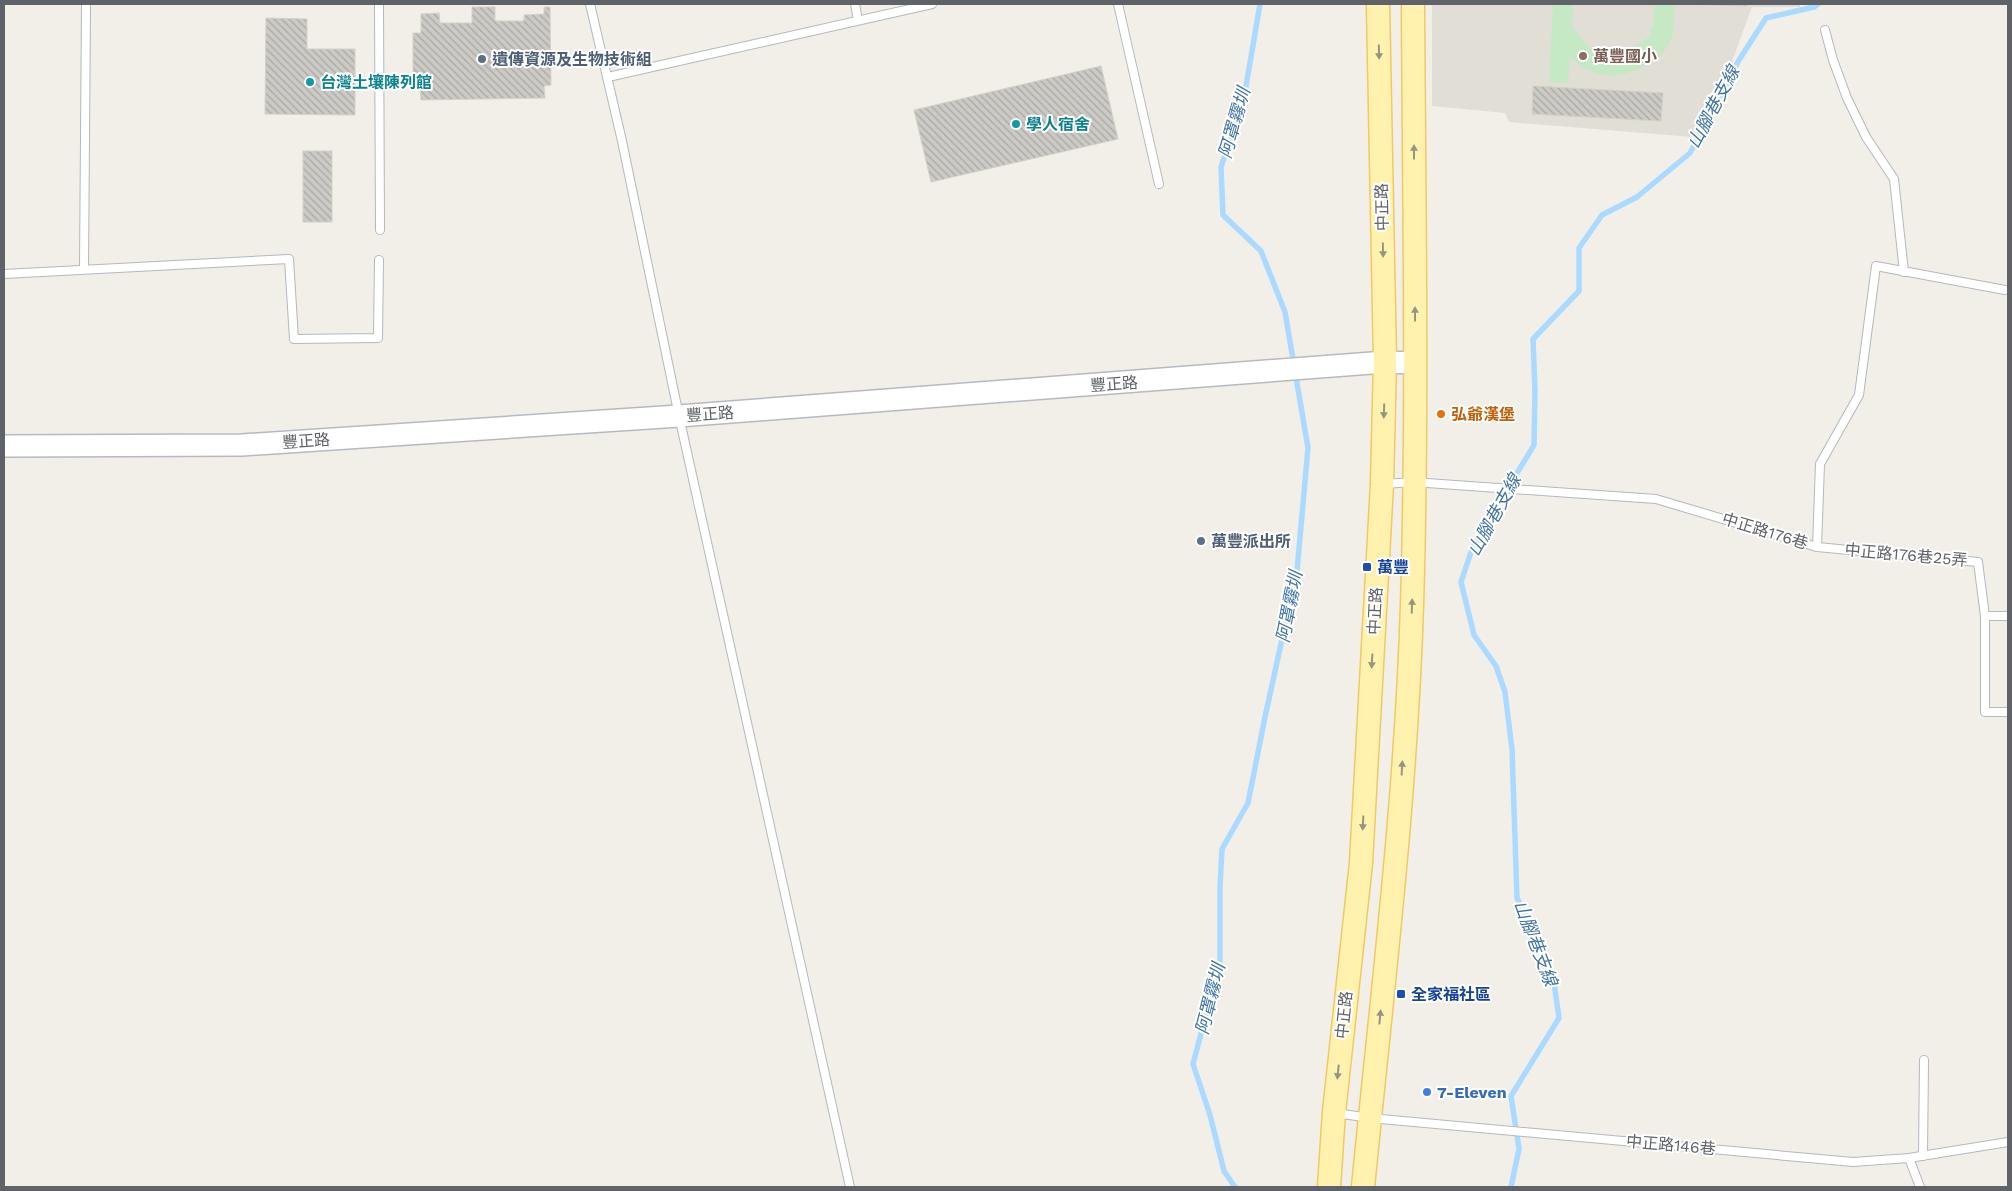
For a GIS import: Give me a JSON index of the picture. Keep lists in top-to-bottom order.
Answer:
{
  "streets": {
    "main road": ["中正路"],
    "street": ["豐正路"],
    "lane": ["中正路176巷", "中正路176巷25弄", "中正路146巷"]
  },
  "crossings": [
    ["中正路", "豐正路"],
    ["中正路", "中正路176巷"],
    ["中正路", "中正路146巷"],
    ["中正路176巷", "中正路176巷25弄"]
  ],
  "water": ["山腳巷支線", "阿罩霧圳"],
  "places": {
    "other": [
      "萬豐國小",
      "遺傳資源及生物技術組",
      "台灣土壤陳列館",
      "學人宿舍",
      "弘爺漢堡",
      "萬豐派出所",
      "7-Eleven"
    ],
    "transit": ["萬豐", "全家福社區"]
  }
}
